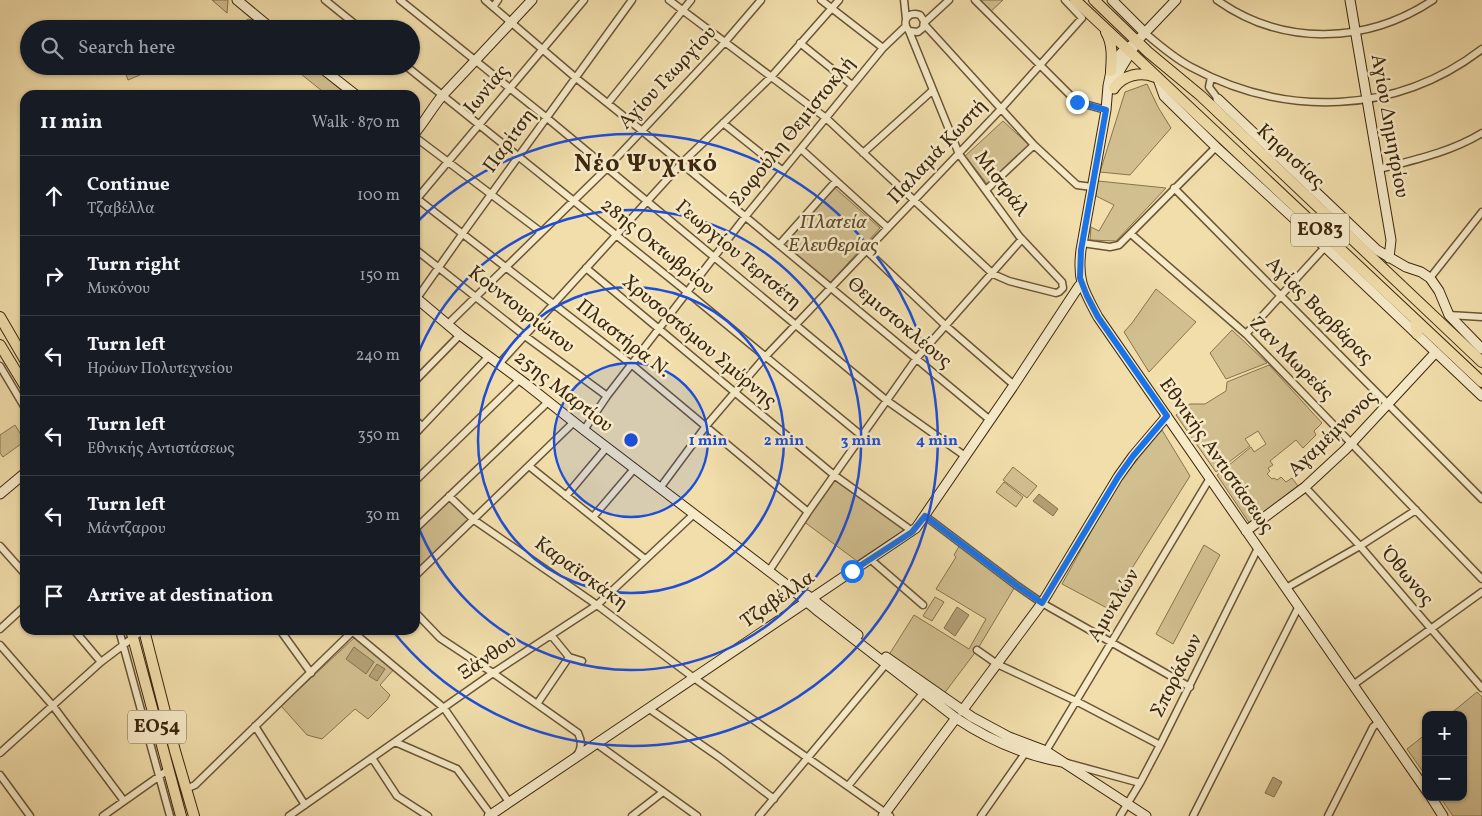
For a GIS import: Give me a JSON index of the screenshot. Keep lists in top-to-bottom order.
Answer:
{
  "streets": {
    "main road": ["Κηφισίας", "ΕΟ83", "ΕΟ54"],
    "street": [
      "Αγίου Γεωργίου",
      "Ιωνίας",
      "Αγίου Δημητρίου",
      "Σοφούλη Θεμιστοκλή",
      "Παρίτση",
      "Παλαμά Κωστή",
      "Μιστράλ",
      "28ης Οκτωβρίου",
      "Γεωργίου Τερτσέτη",
      "Κουντουριώτου",
      "Αγίας Βαρβάρας",
      "Θεμιστοκλέους",
      "Πλαστήρα Ν.",
      "Χρυσοστόμου Σμύρνης",
      "Ζαν Μωρεάς",
      "25ης Μαρτίου",
      "Αγαμέμνονος",
      "Εθνικής Αντιστάσεως",
      "Καραϊσκάκη",
      "Όθωνος",
      "Τζαβέλλα",
      "Αμυκλών",
      "Ξάνθου",
      "Σποράδων"
    ]
  },
  "crossings": [
    ["Αγίου Γεωργίου", "28ης Οκτωβρίου"],
    ["Αγίου Γεωργίου", "Γεωργίου Τερτσέτη"],
    ["Αγίου Γεωργίου", "Κουντουριώτου"],
    ["Αγίου Γεωργίου", "Θεμιστοκλέους"],
    ["Αγίου Γεωργίου", "Πλαστήρα Ν."],
    ["Αγίου Γεωργίου", "25ης Μαρτίου"],
    ["Ιωνίας", "28ης Οκτωβρίου"],
    ["Ιωνίας", "Γεωργίου Τερτσέτη"],
    ["Ιωνίας", "Θεμιστοκλέους"],
    ["Σοφούλη Θεμιστοκλή", "Μιστράλ"],
    ["Σοφούλη Θεμιστοκλή", "28ης Οκτωβρίου"],
    ["Σοφούλη Θεμιστοκλή", "Γεωργίου Τερτσέτη"],
    ["Σοφούλη Θεμιστοκλή", "Κουντουριώτου"],
    ["Σοφούλη Θεμιστοκλή", "Θεμιστοκλέους"],
    ["Σοφούλη Θεμιστοκλή", "Πλαστήρα Ν."],
    ["Σοφούλη Θεμιστοκλή", "Χρυσοστόμου Σμύρνης"],
    ["Σοφούλη Θεμιστοκλή", "25ης Μαρτίου"],
    ["Παρίτση", "28ης Οκτωβρίου"],
    ["Παρίτση", "Γεωργίου Τερτσέτη"],
    ["Παρίτση", "Κουντουριώτου"],
    ["Παρίτση", "Θεμιστοκλέους"],
    ["Παρίτση", "Πλαστήρα Ν."],
    ["Παλαμά Κωστή", "Μιστράλ"],
    ["Παλαμά Κωστή", "28ης Οκτωβρίου"],
    ["Παλαμά Κωστή", "Γεωργίου Τερτσέτη"],
    ["Παλαμά Κωστή", "Θεμιστοκλέους"],
    ["Παλαμά Κωστή", "Πλαστήρα Ν."],
    ["Παλαμά Κωστή", "Χρυσοστόμου Σμύρνης"],
    ["Παλαμά Κωστή", "25ης Μαρτίου"],
    ["Κηφισίας", "Αγαμέμνονος"],
    ["Κηφισίας", "Εθνικής Αντιστάσεως"],
    ["Γεωργίου Τερτσέτη", "Τζαβέλλα"],
    ["Αγίας Βαρβάρας", "Αγαμέμνονος"],
    ["Θεμιστοκλέους", "Τζαβέλλα"],
    ["Χρυσοστόμου Σμύρνης", "Τζαβέλλα"],
    ["Ζαν Μωρεάς", "Αγαμέμνονος"],
    ["25ης Μαρτίου", "Τζαβέλλα"],
    ["25ης Μαρτίου", "Ξάνθου"],
    ["Αγαμέμνονος", "Εθνικής Αντιστάσεως"],
    ["Αγαμέμνονος", "Όθωνος"],
    ["Εθνικής Αντιστάσεως", "Τζαβέλλα"],
    ["Εθνικής Αντιστάσεως", "Αμυκλών"],
    ["Εθνικής Αντιστάσεως", "Σποράδων"],
    ["Καραϊσκάκη", "Τζαβέλλα"],
    ["Καραϊσκάκη", "Ξάνθου"]
  ],
  "districts": ["Νέο Ψυχικό"],
  "parks": ["Πλατεία Ελευθερίας"],
  "page": {
    "search": "Search here",
    "heading": ["11 min", "Walk · 870 m"],
    "list": [
      ["Continue", "Τζαβέλλα", "100 m"],
      ["Turn right", "Μυκόνου", "150 m"],
      ["Turn left", "Ηρώων Πολυτεχνείου", "240 m"],
      ["Turn left", "Εθνικής Αντιστάσεως", "350 m"],
      ["Turn left", "Μάντζαρου", "30 m"],
      "Arrive at destination"
    ],
    "map_buttons": ["+", "−"]
  },
  "rings": [
    "1 min",
    "2 min",
    "3 min",
    "4 min"
  ]
}
